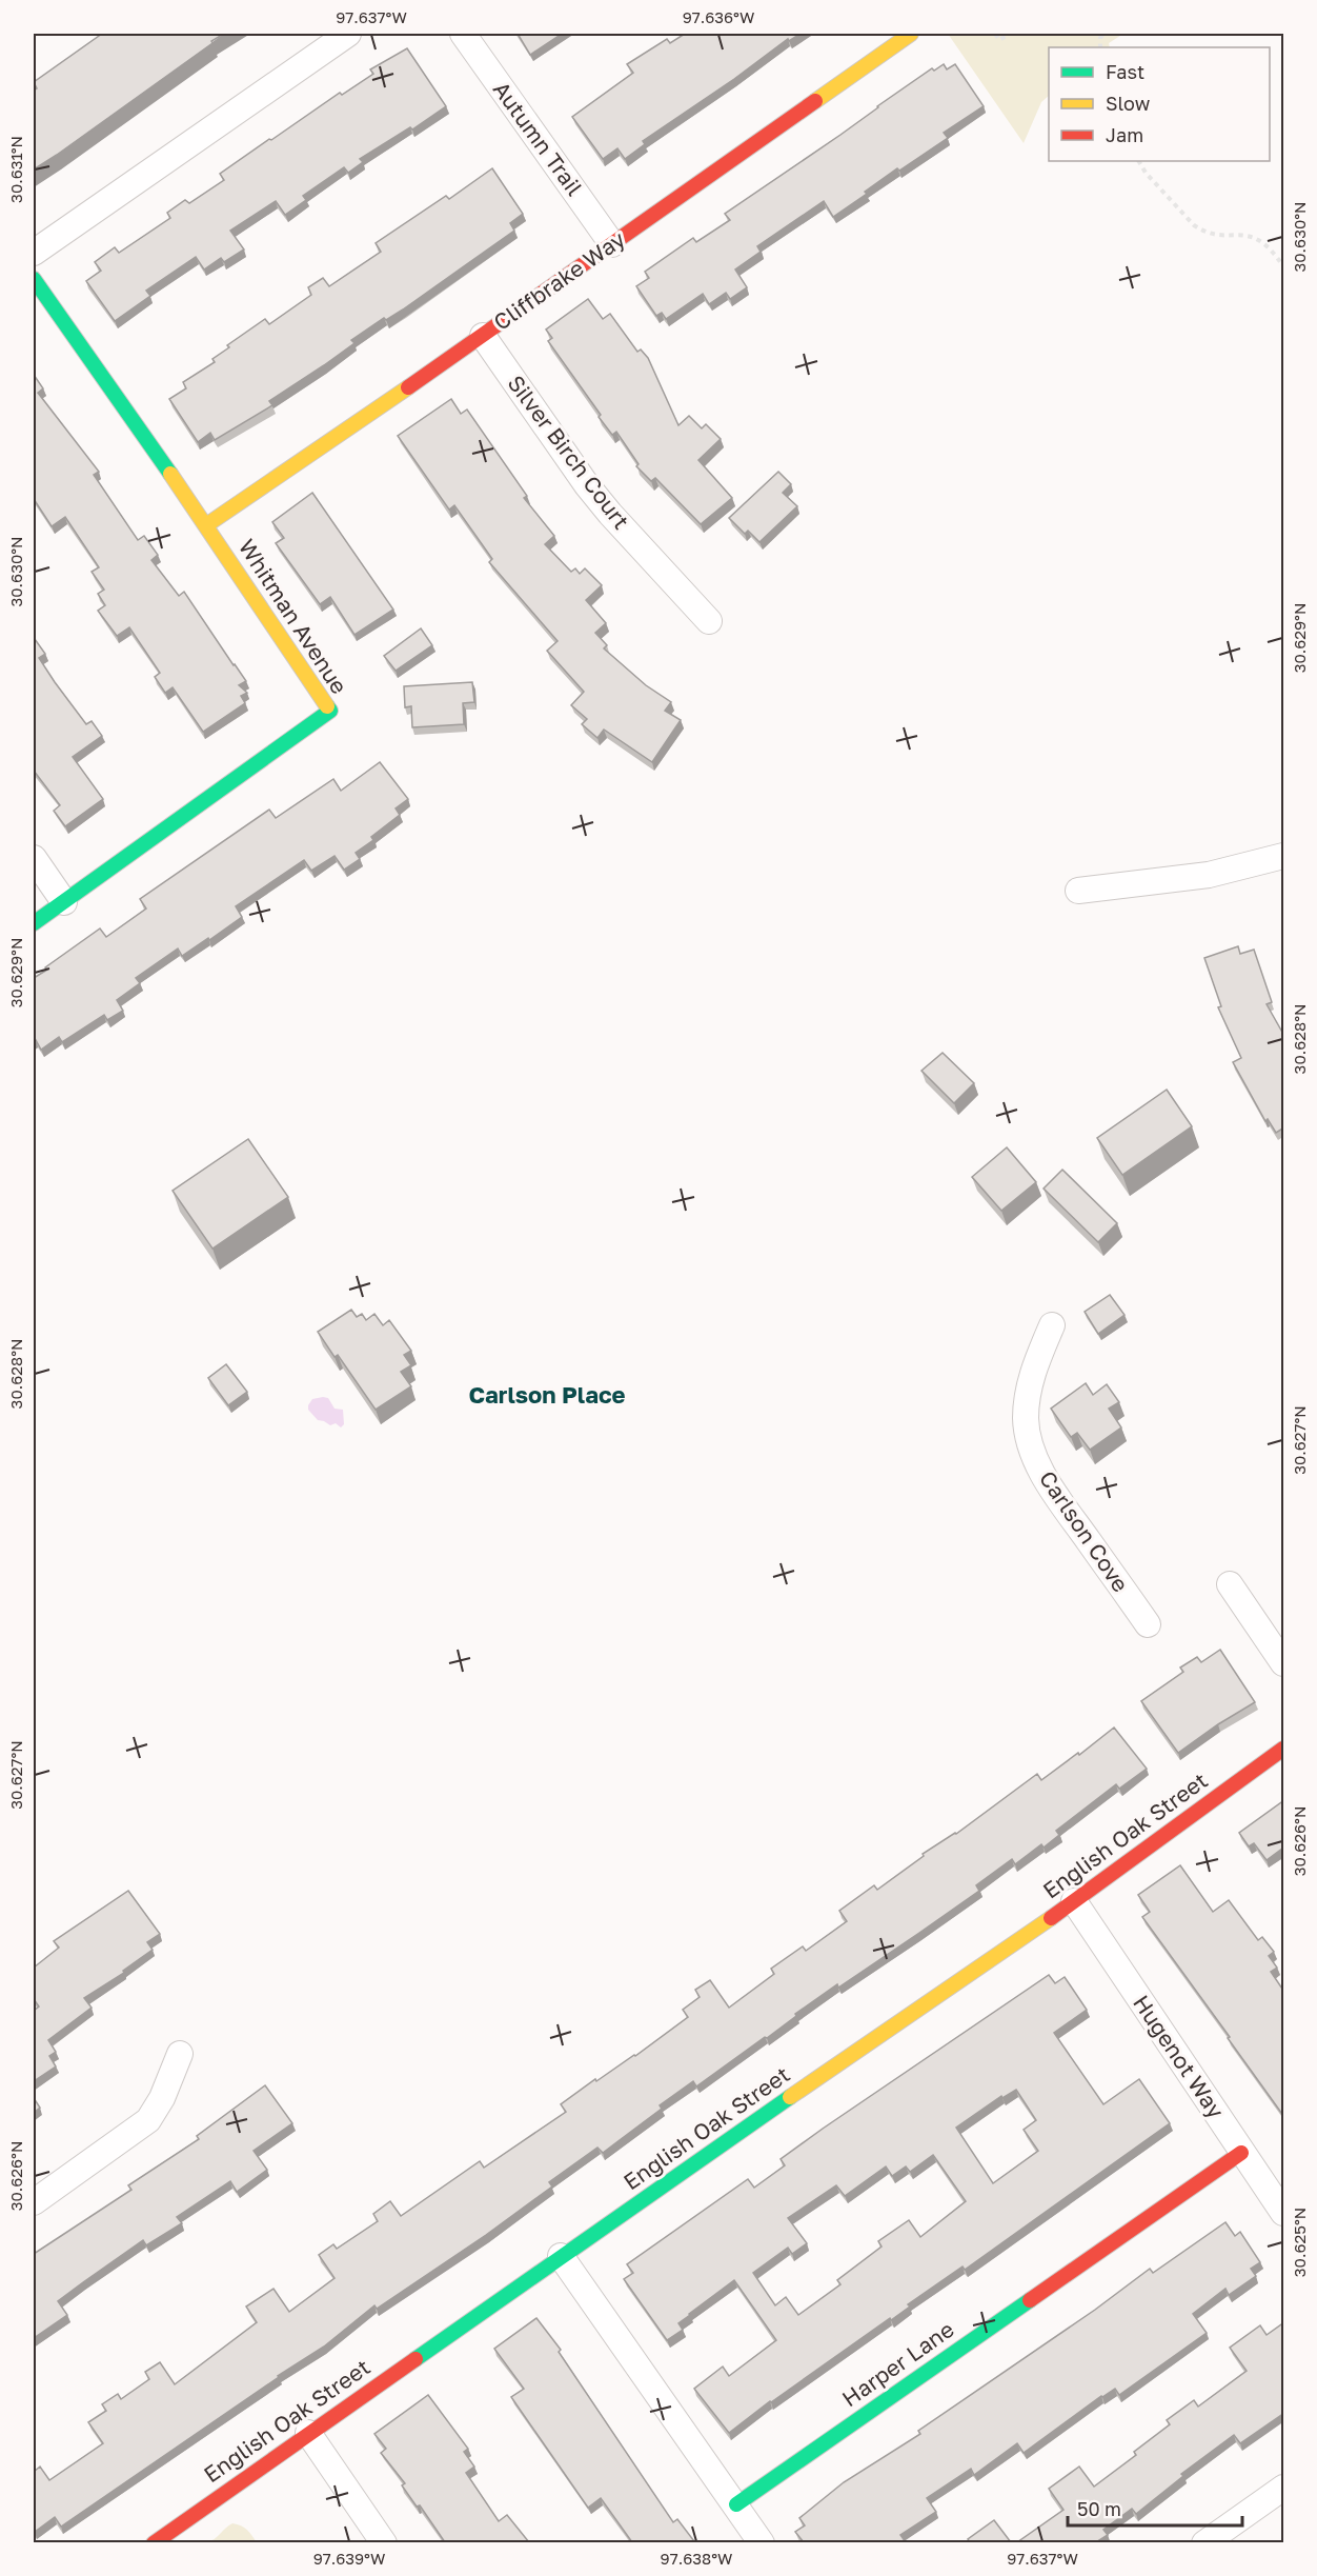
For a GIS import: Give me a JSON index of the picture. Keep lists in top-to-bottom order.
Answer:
{
  "streets": {
    "street": [
      "Autumn Trail",
      "Cliffbrake Way",
      "Silver Birch Court",
      "Whitman Avenue",
      "Carlson Cove",
      "English Oak Street",
      "Hugenot Way",
      "Harper Lane"
    ]
  },
  "crossings": [
    ["Autumn Trail", "Cliffbrake Way"],
    ["Cliffbrake Way", "Silver Birch Court"],
    ["Cliffbrake Way", "Whitman Avenue"],
    ["English Oak Street", "Hugenot Way"],
    ["Hugenot Way", "Harper Lane"]
  ],
  "districts": ["Carlson Place"],
  "legend": ["Fast", "Slow", "Jam"],
  "scale_bar": "50 m",
  "coordinates": [
    "97.637°W",
    "97.636°W",
    "30.631°N",
    "30.630°N",
    "30.629°N",
    "30.628°N",
    "30.627°N",
    "30.626°N",
    "30.625°N",
    "97.639°W",
    "97.638°W"
  ]
}
